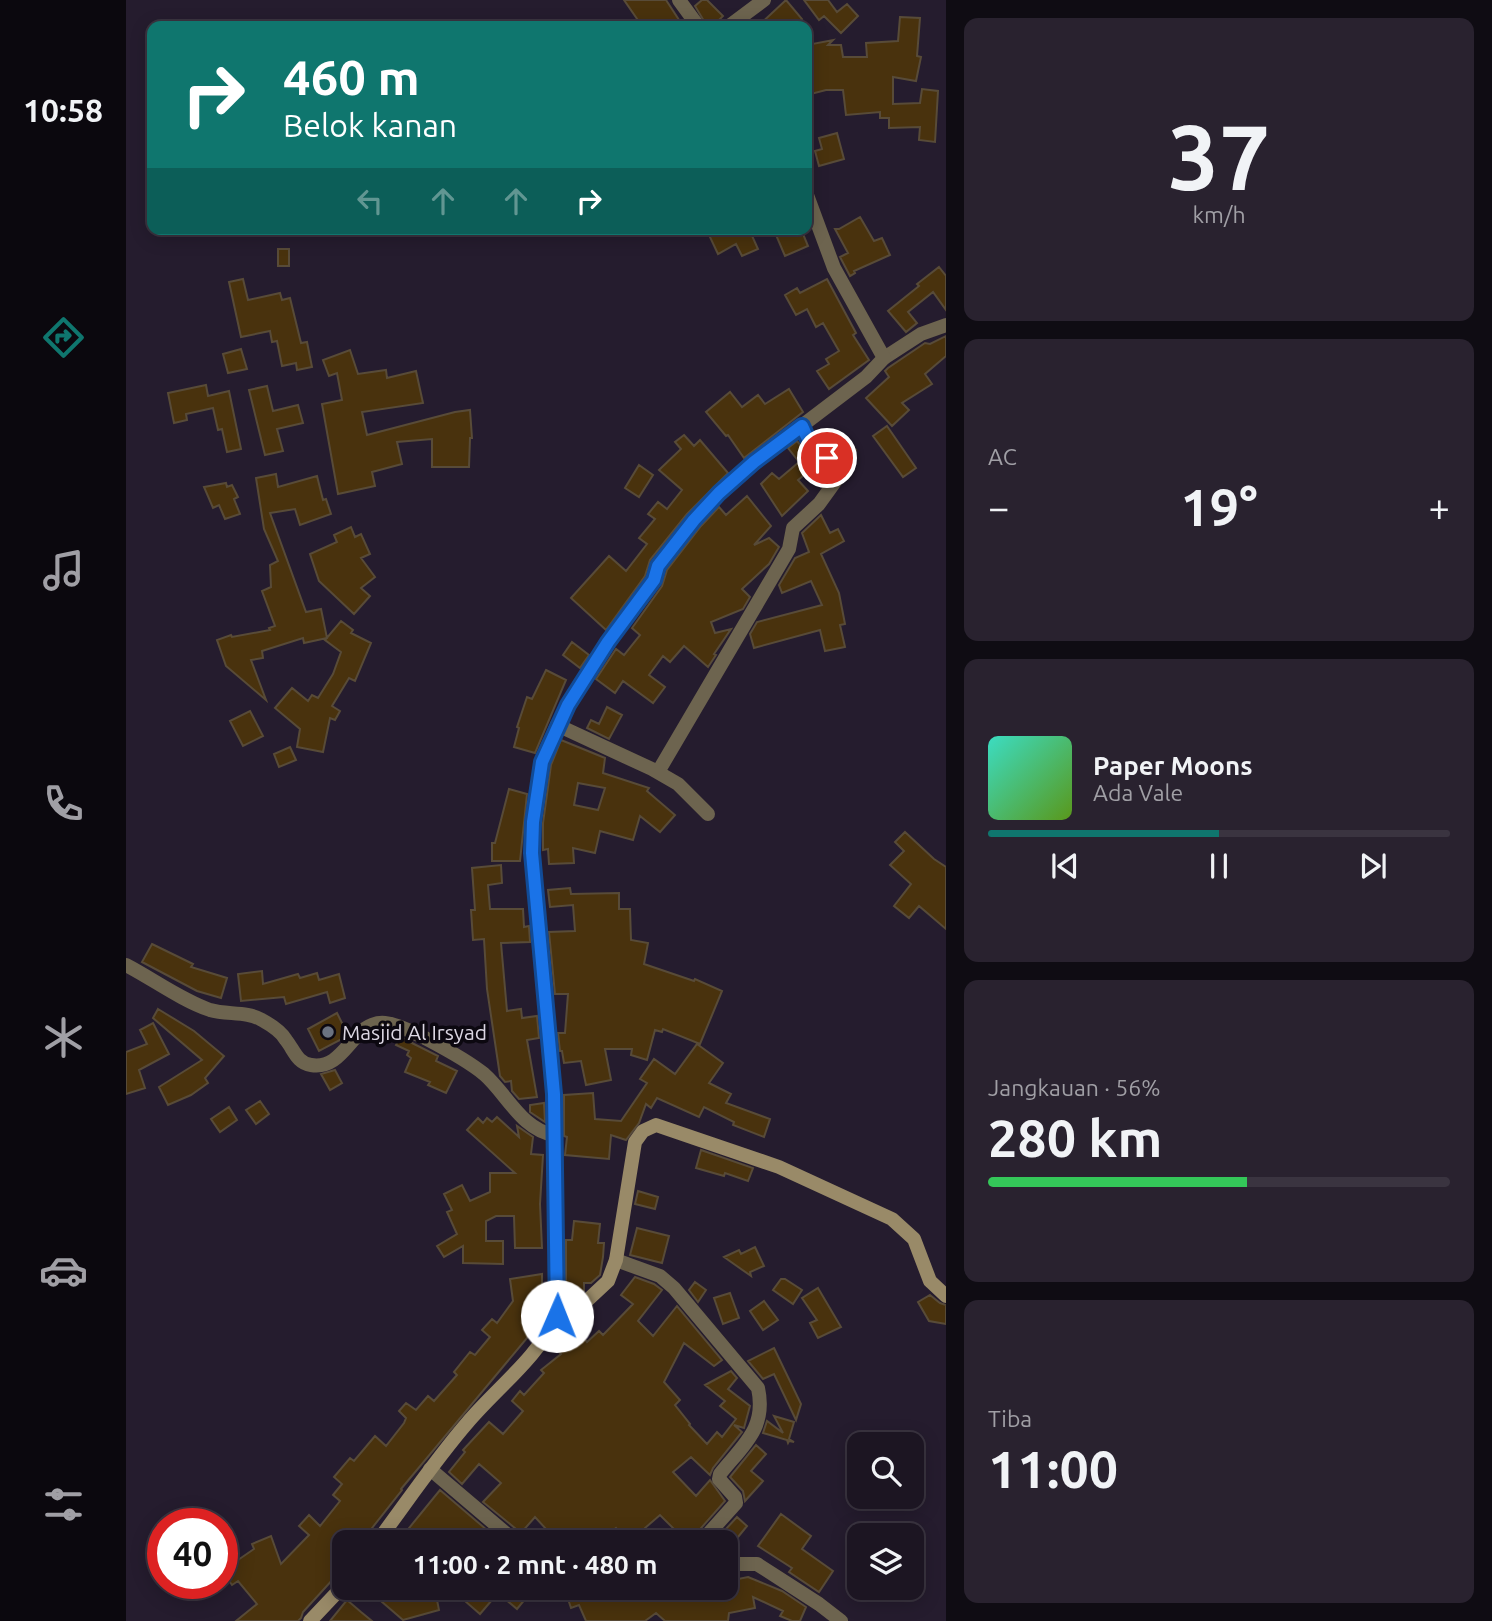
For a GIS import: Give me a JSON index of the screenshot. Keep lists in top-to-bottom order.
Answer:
{
  "places": ["Masjid Al Irsyad"],
  "page": {
    "tabs": "10:58",
    "tile": [
      ["37", "km/h"],
      "AC",
      ["Jangkauan · 56%", "280 km"],
      ["Tiba", "11:00"]
    ],
    "turn": ["460 m", "Belok kanan"],
    "heat": ["−", "19°", "+"],
    "song": ["Paper Moons", "Ada Vale"],
    "limit": "40",
    "trip": "11:00 · 2 mnt · 480 m"
  }
}
